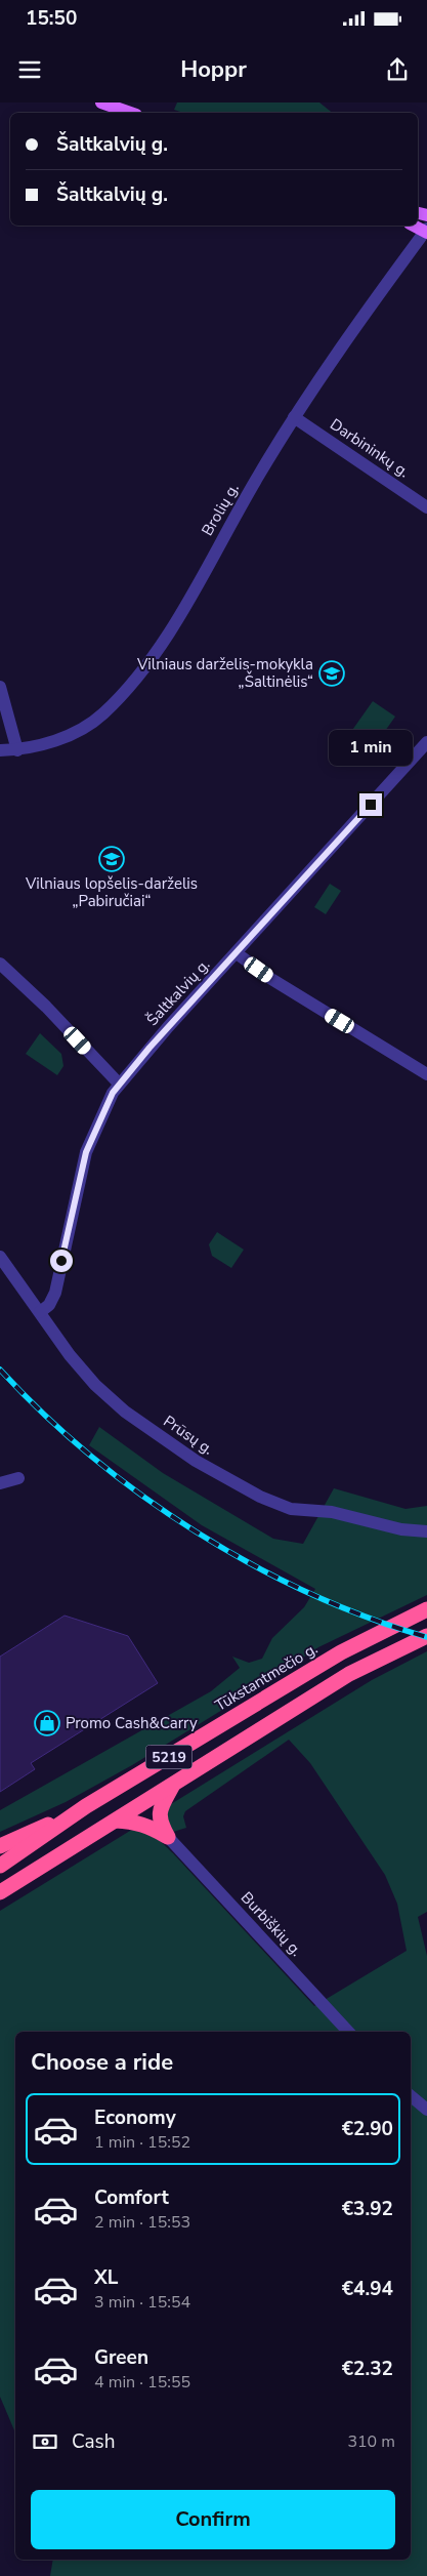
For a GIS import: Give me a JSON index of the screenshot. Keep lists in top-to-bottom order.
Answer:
{
  "streets": {
    "highway": ["Tūkstantmečio g.", "5219"],
    "street": [
      "Darbininkų g.",
      "Brolių g.",
      "Šaltkalvių g.",
      "Prūsų g.",
      "Burbiškių g."
    ]
  },
  "crossings": [
    ["Darbininkų g.", "Brolių g."],
    ["Šaltkalvių g.", "Prūsų g."]
  ],
  "places": {
    "school or university": ["Vilniaus darželis-mokykla „Šaltinėlis“", "Vilniaus lopšelis-darželis „Pabiručiai“"],
    "shop": ["Promo Cash&Carry"]
  },
  "page": {
    "status": "15:50",
    "header": "Hoppr",
    "banner": ["Šaltkalvių g.", "Šaltkalvių g."],
    "bubble": "1 min",
    "heading": "Choose a ride",
    "list": [
      {
        "name": "Economy",
        "note": "1 min · 15:52",
        "value": "€2.90"
      },
      {
        "name": "Comfort",
        "note": "2 min · 15:53",
        "value": "€3.92"
      },
      {
        "name": "XL",
        "note": "3 min · 15:54",
        "value": "€4.94"
      },
      {
        "name": "Green",
        "note": "4 min · 15:55",
        "value": "€2.32"
      }
    ],
    "pay": ["Cash", "310 m"],
    "buttons": "Confirm"
  }
}
